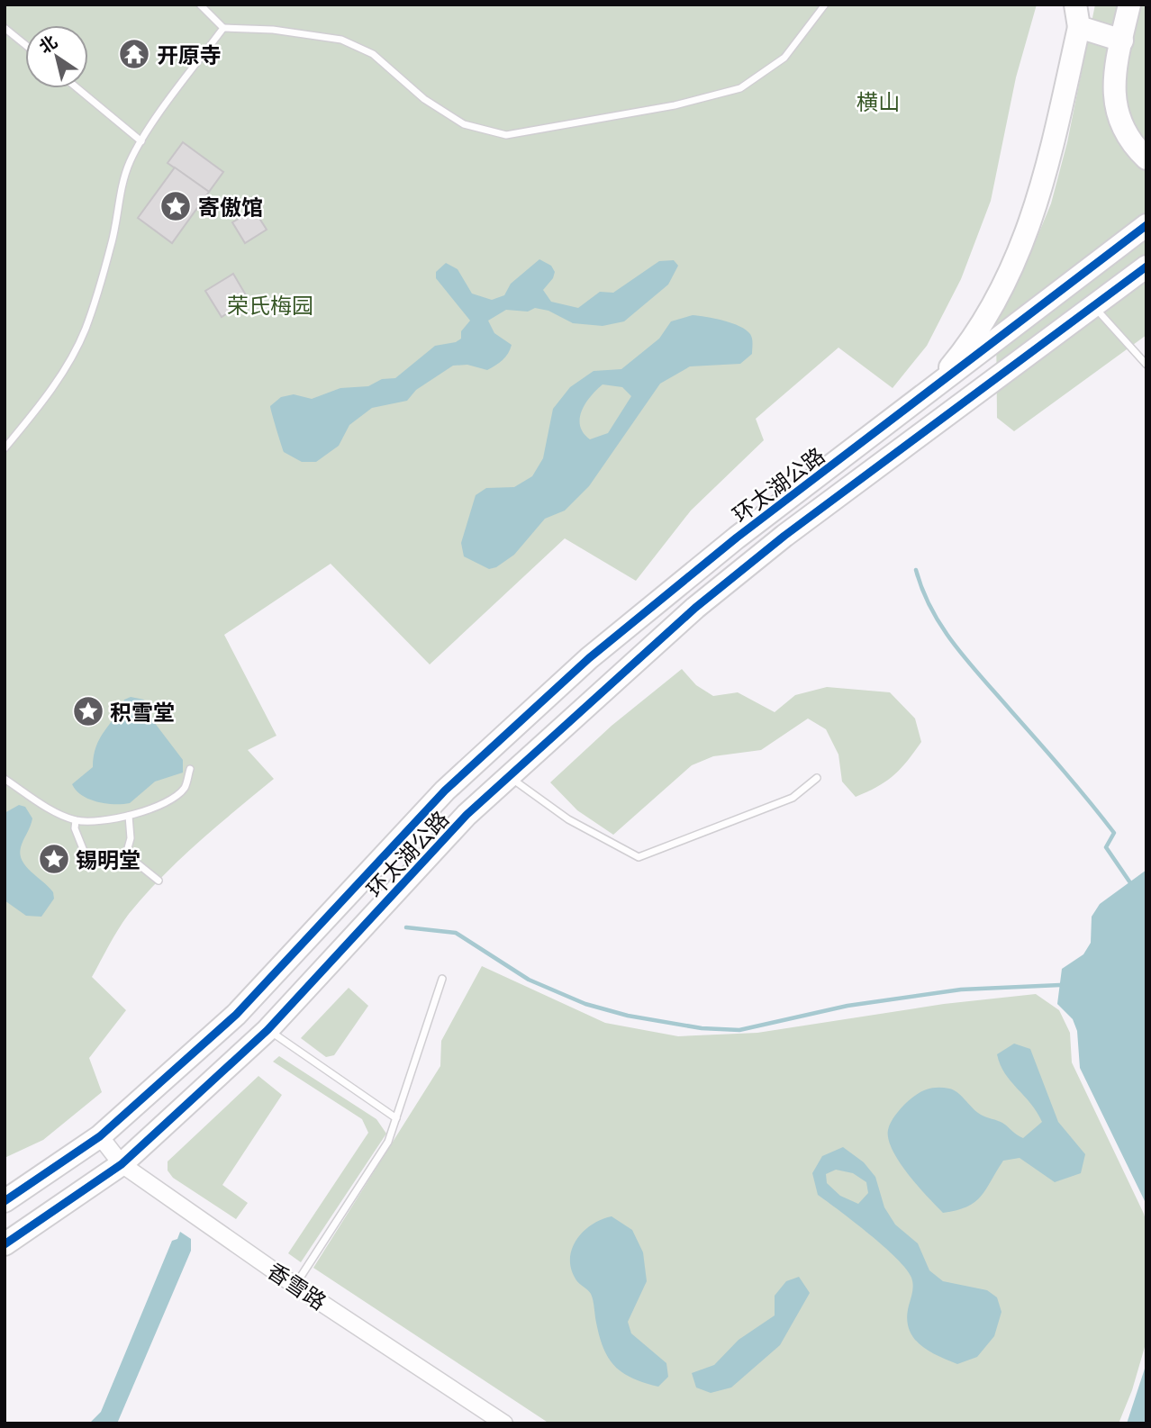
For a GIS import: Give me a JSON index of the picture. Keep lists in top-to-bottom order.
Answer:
{
  "streets": {
    "highway": ["环太湖公路"],
    "street": ["香雪路"]
  },
  "crossings": [
    ["环太湖公路", "香雪路"]
  ],
  "parks": ["横山", "荣氏梅园"],
  "places": {
    "temple": ["开原寺"],
    "place": ["寄傲馆", "积雪堂", "锡明堂"]
  },
  "north": "top left"
}
